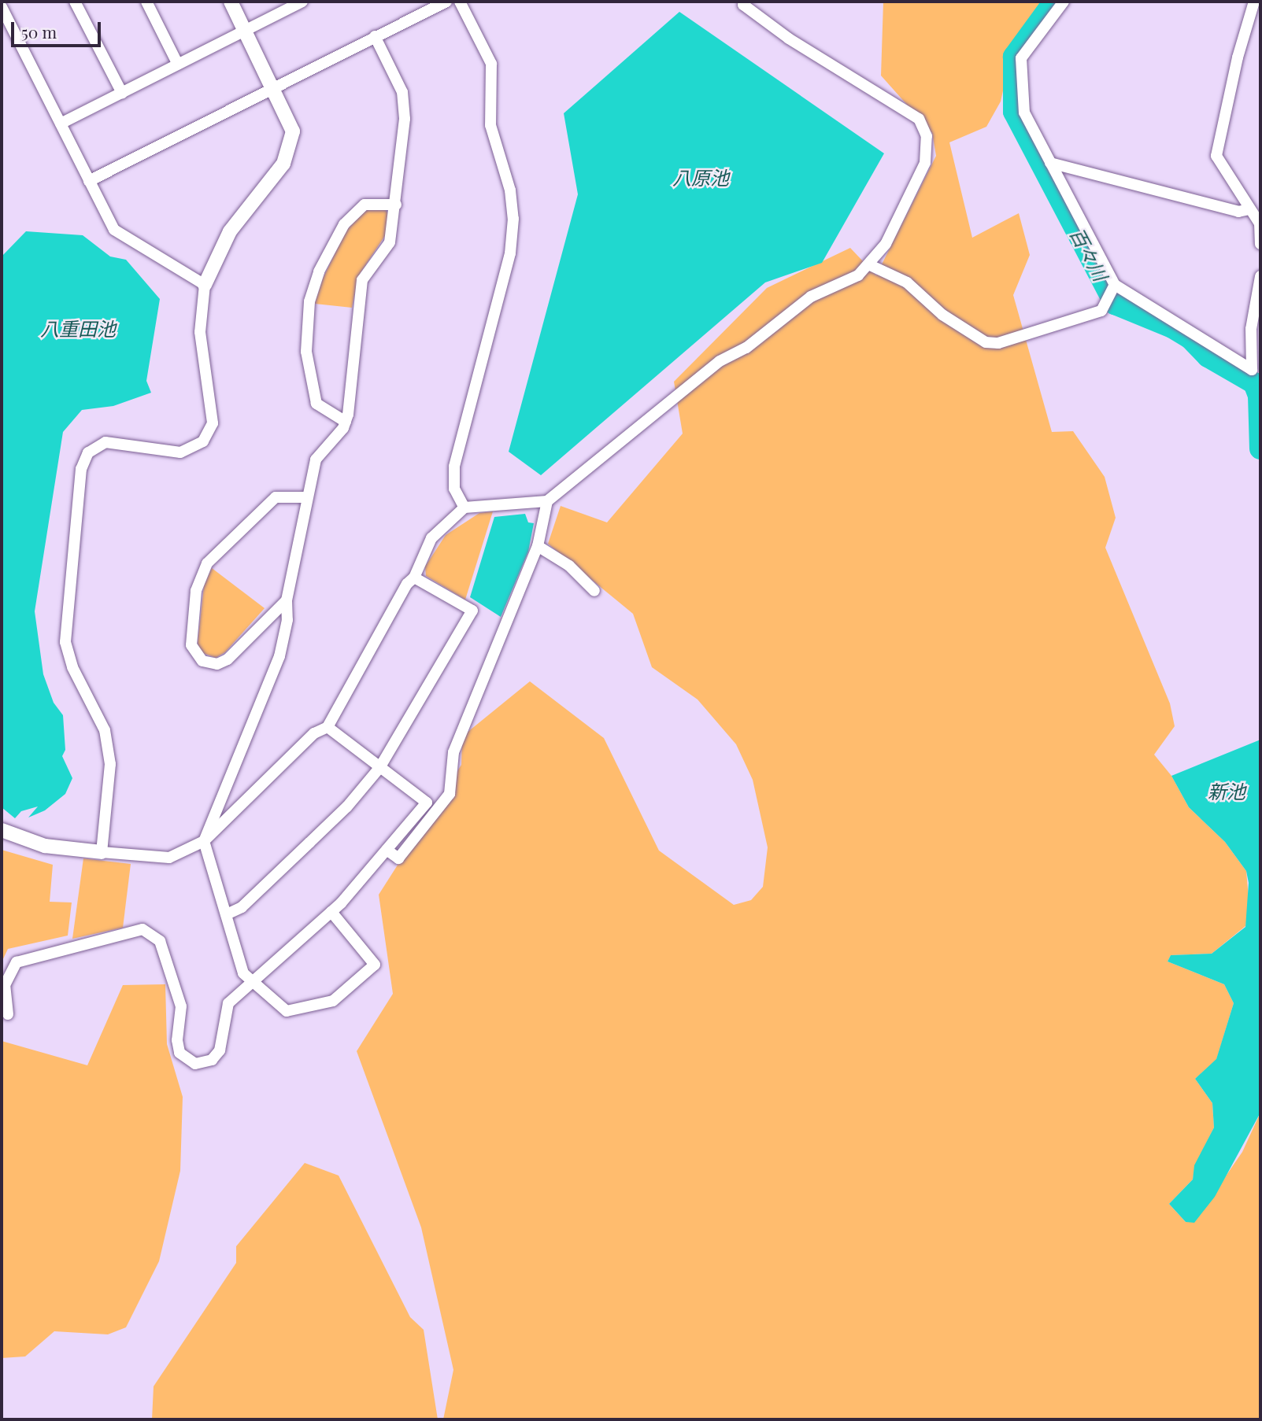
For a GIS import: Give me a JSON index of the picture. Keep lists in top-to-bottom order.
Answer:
{
  "water": [
    "八原池",
    "百々川",
    "八重田池",
    "新池"
  ],
  "scale_bar": "50 m"
}
